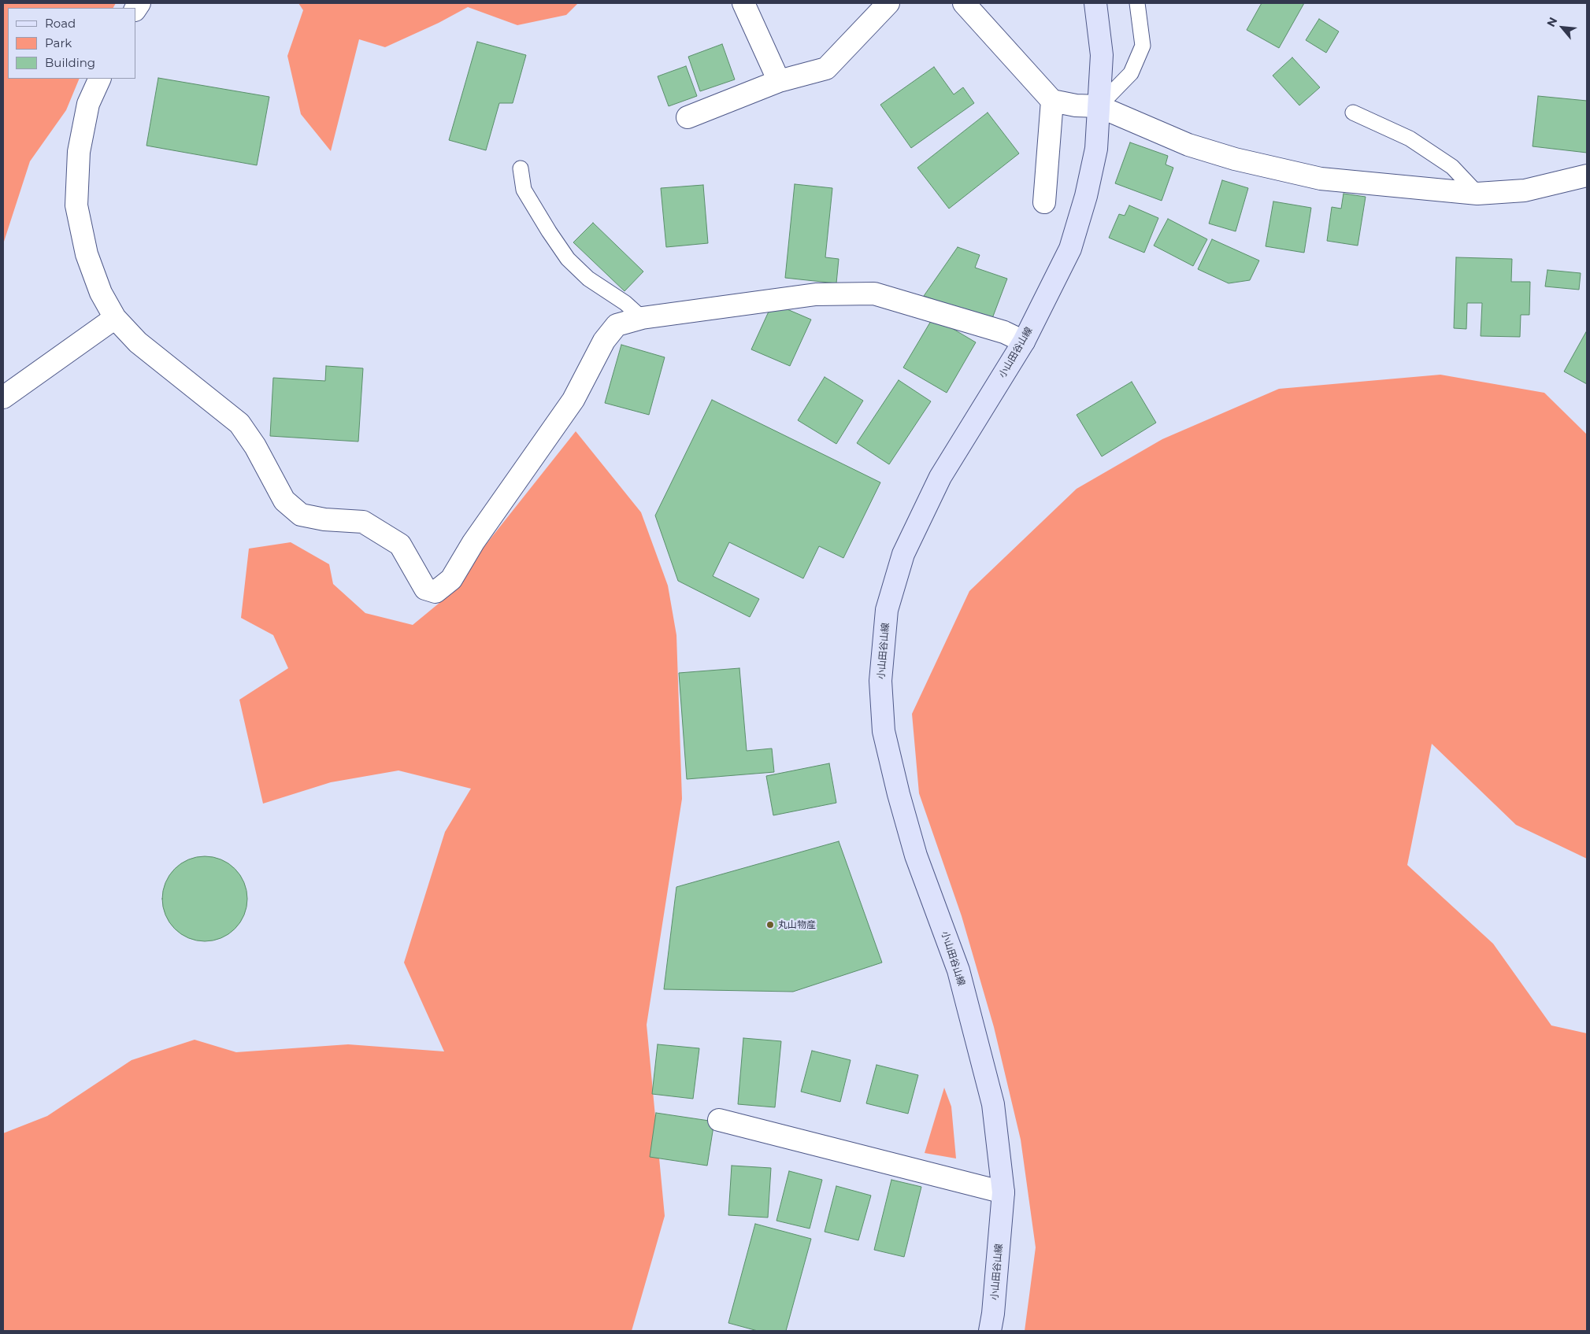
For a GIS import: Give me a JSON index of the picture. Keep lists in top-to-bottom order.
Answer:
{
  "streets": {
    "main road": ["小山田谷山線"]
  },
  "places": ["丸山物産"],
  "legend": ["Road", "Park", "Building"],
  "north": "top left"
}
